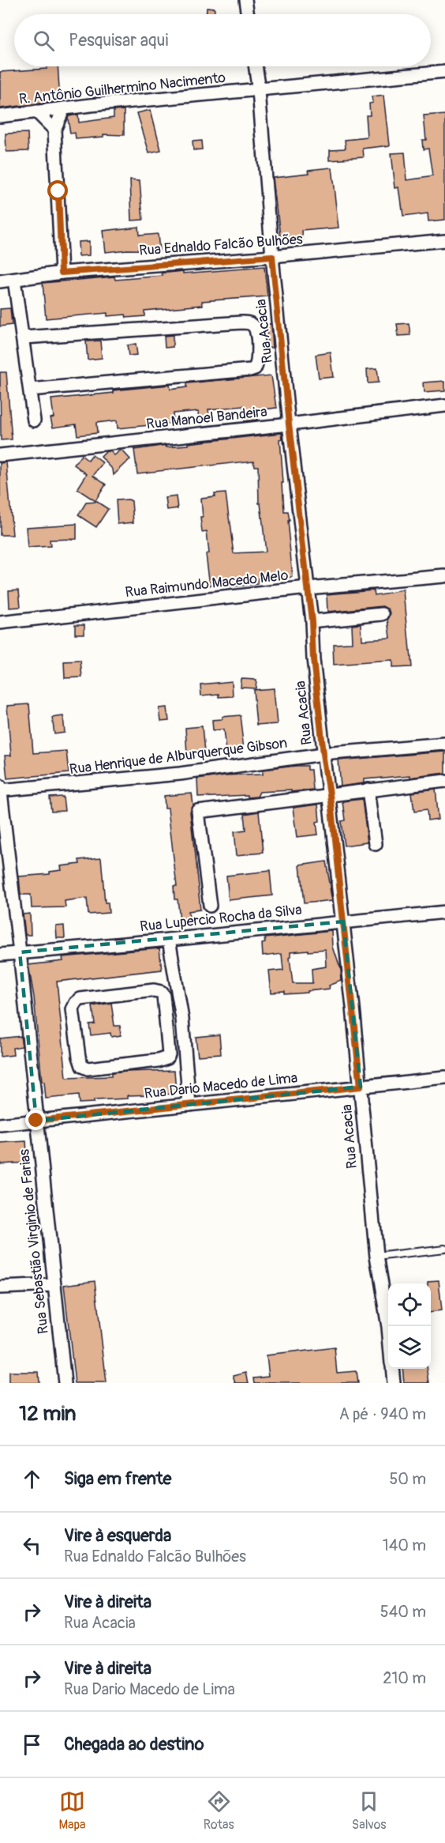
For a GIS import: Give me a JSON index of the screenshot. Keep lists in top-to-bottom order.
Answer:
{
  "streets": {
    "street": [
      "R. Antônio Guilhermino Nacimento",
      "Rua Ednaldo Falcão Bulhões",
      "Rua Acacia",
      "Rua Manoel Bandeira",
      "Rua Raimundo Macedo Melo",
      "Rua Henrique de Alburquerque Gibson",
      "Rua Lupercio Rocha da Silva",
      "Rua Dario Macedo de Lima",
      "Rua Sebastião Virginio de Farias"
    ]
  },
  "crossings": [
    ["R. Antônio Guilhermino Nacimento", "Rua Acacia"],
    ["Rua Ednaldo Falcão Bulhões", "Rua Acacia"],
    ["Rua Acacia", "Rua Manoel Bandeira"],
    ["Rua Acacia", "Rua Raimundo Macedo Melo"],
    ["Rua Acacia", "Rua Henrique de Alburquerque Gibson"],
    ["Rua Acacia", "Rua Lupercio Rocha da Silva"],
    ["Rua Acacia", "Rua Dario Macedo de Lima"],
    ["Rua Henrique de Alburquerque Gibson", "Rua Sebastião Virginio de Farias"],
    ["Rua Lupercio Rocha da Silva", "Rua Sebastião Virginio de Farias"],
    ["Rua Dario Macedo de Lima", "Rua Sebastião Virginio de Farias"]
  ],
  "page": {
    "search": "Pesquisar aqui",
    "heading": ["12 min", "A pé · 940 m"],
    "list": [
      ["Siga em frente", "50 m"],
      ["Vire à esquerda", "Rua Ednaldo Falcão Bulhões", "140 m"],
      ["Vire à direita", "Rua Acacia", "540 m"],
      ["Vire à direita", "Rua Dario Macedo de Lima", "210 m"],
      "Chegada ao destino"
    ],
    "nav": ["Mapa", "Rotas", "Salvos"]
  }
}
